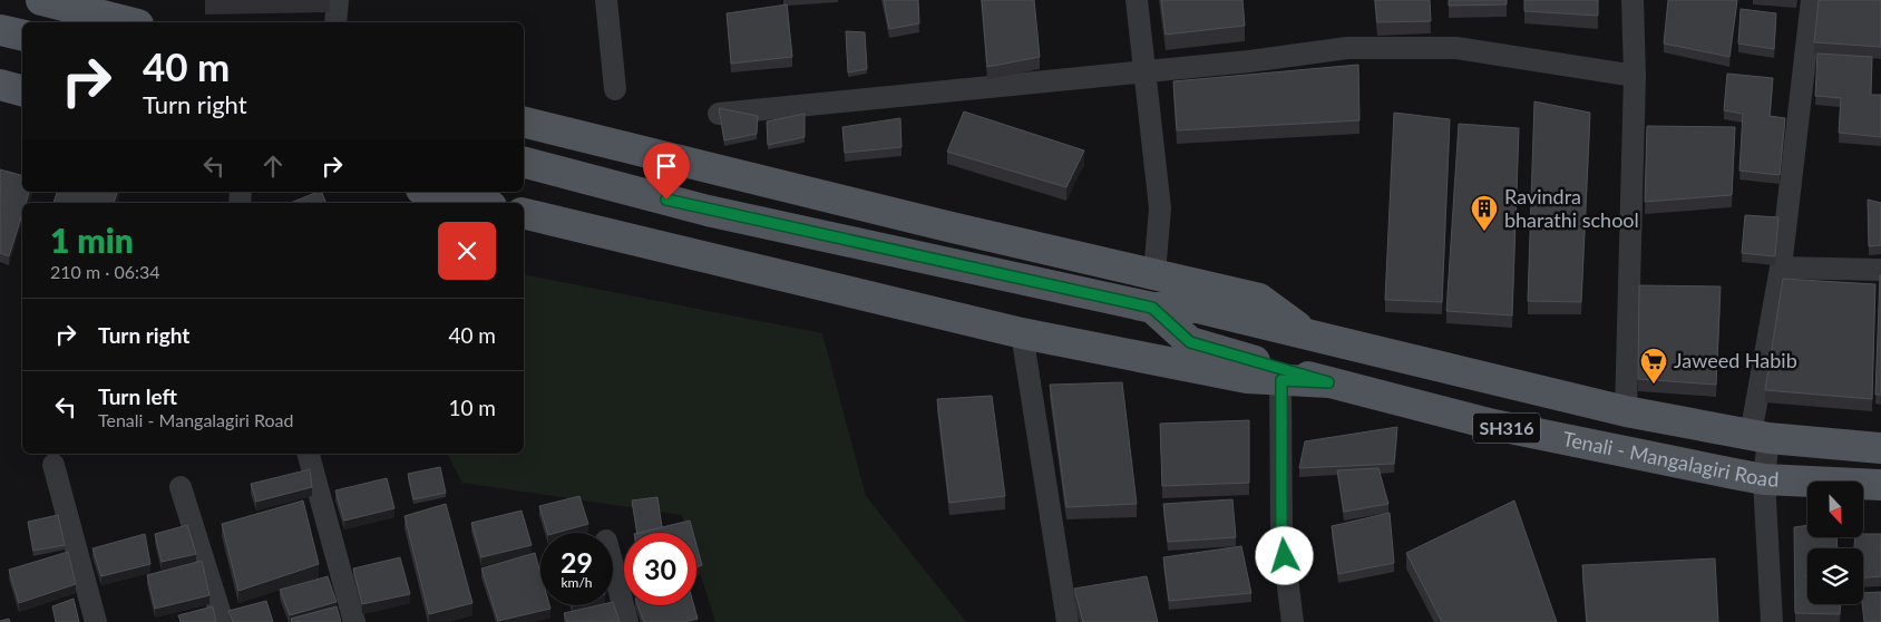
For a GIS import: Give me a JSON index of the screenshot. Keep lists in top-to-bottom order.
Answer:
{
  "streets": {
    "main road": ["SH316", "Tenali - Mangalagiri Road"]
  },
  "places": {
    "building": ["Ravindra bharathi school"],
    "supermarket": ["Jaweed Habib"]
  },
  "north": "bottom",
  "page": {
    "turn": ["40 m", "Turn right"],
    "heading": ["1 min", "210 m · 06:34"],
    "list": [
      {
        "name": "Turn right",
        "value": "40 m"
      },
      {
        "name": "Turn left",
        "note": "Tenali - Mangalagiri Road",
        "value": "10 m"
      }
    ],
    "speed": "29 km/h",
    "limit": "30"
  }
}
